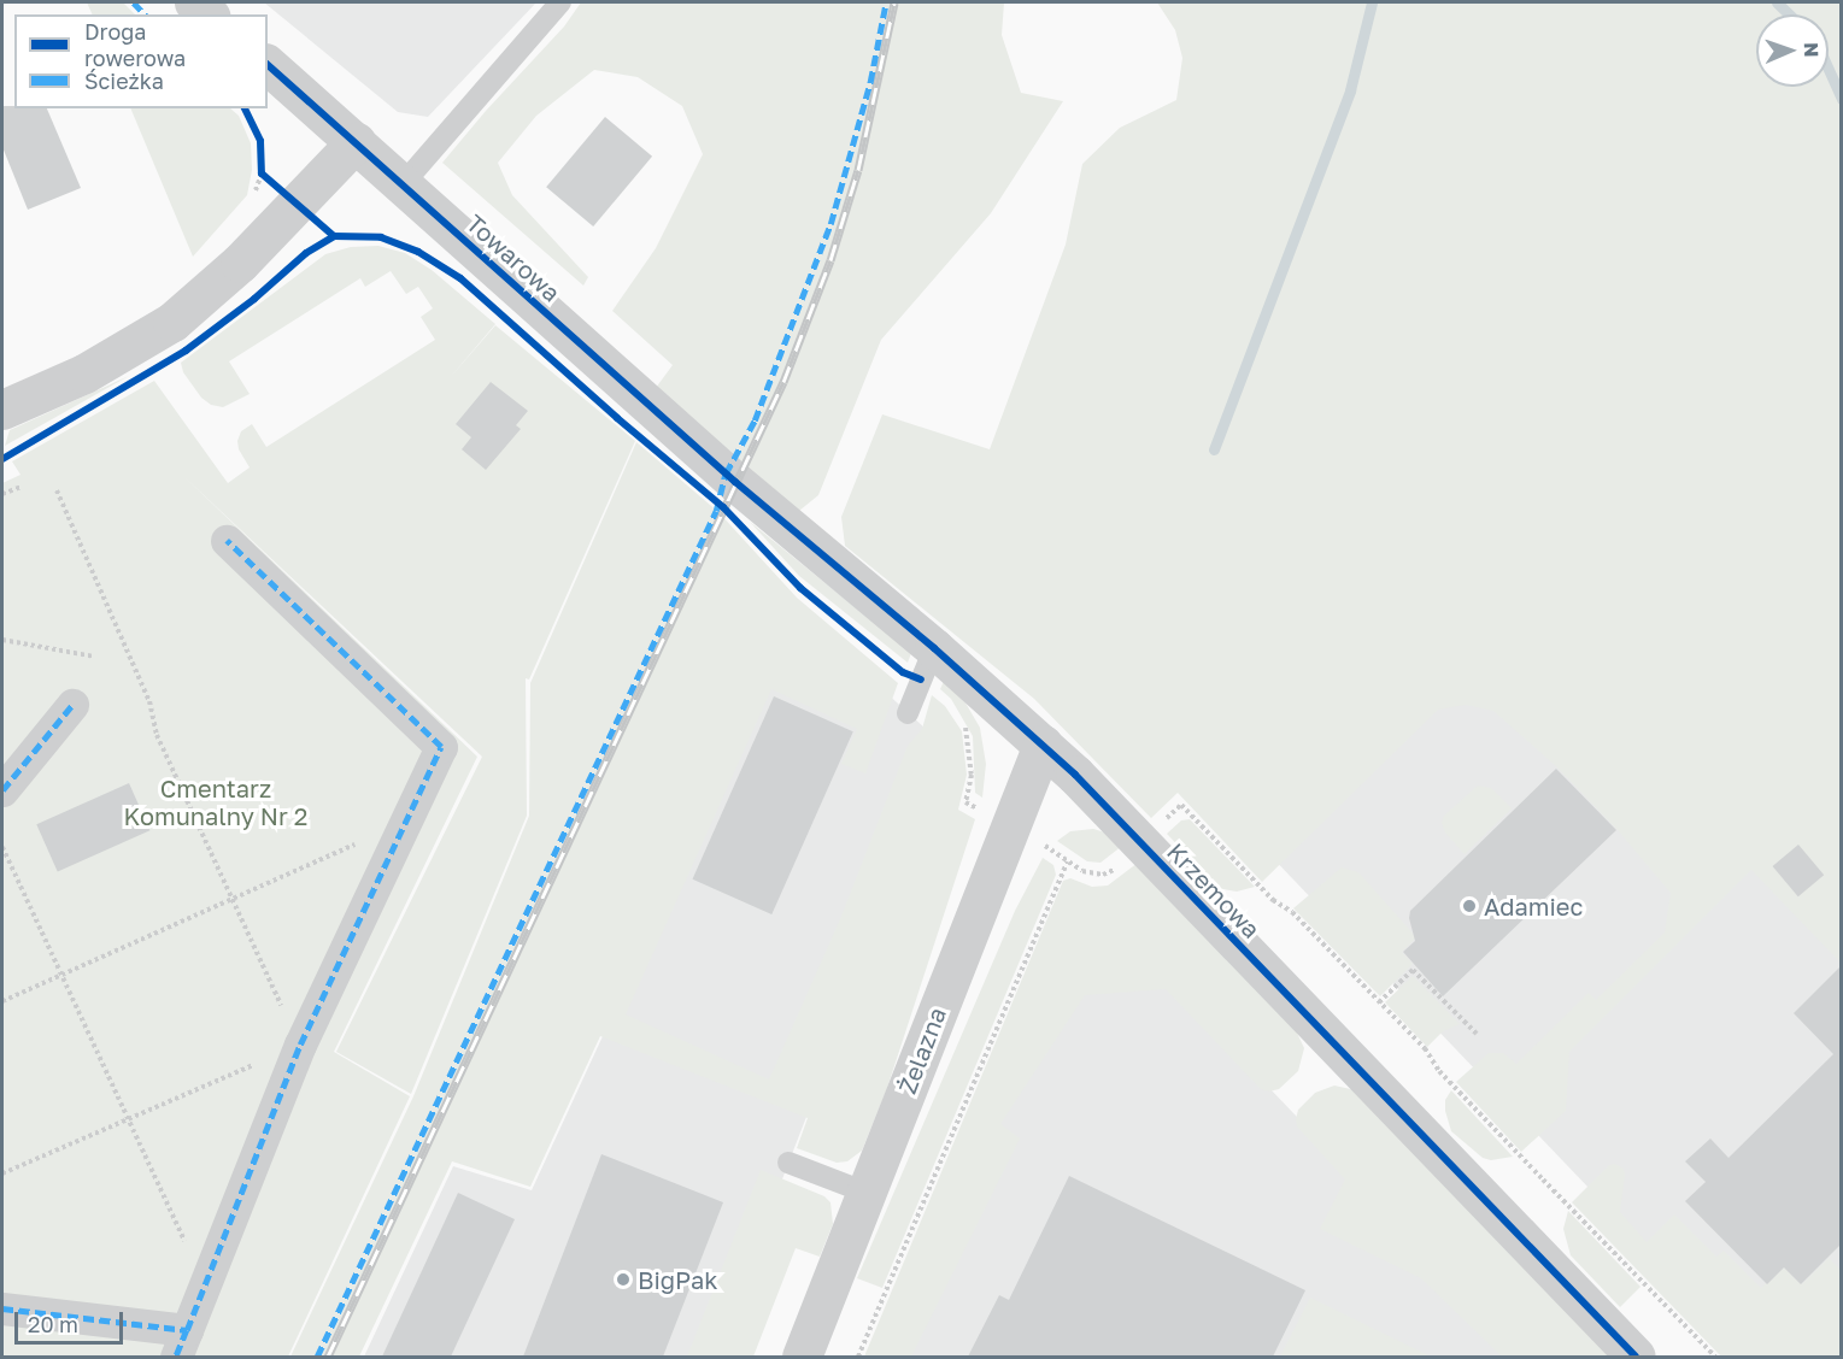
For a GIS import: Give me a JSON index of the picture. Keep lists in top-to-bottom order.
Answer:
{
  "streets": {
    "street": ["Towarowa", "Krzemowa", "Żelazna"]
  },
  "crossings": [
    ["Towarowa", "Krzemowa"],
    ["Krzemowa", "Żelazna"]
  ],
  "parks": ["Cmentarz Komunalny Nr 2"],
  "places": ["Adamiec", "BigPak"],
  "legend": ["Droga rowerowa", "Ścieżka"],
  "scale_bar": "20 m",
  "north": "right"
}
